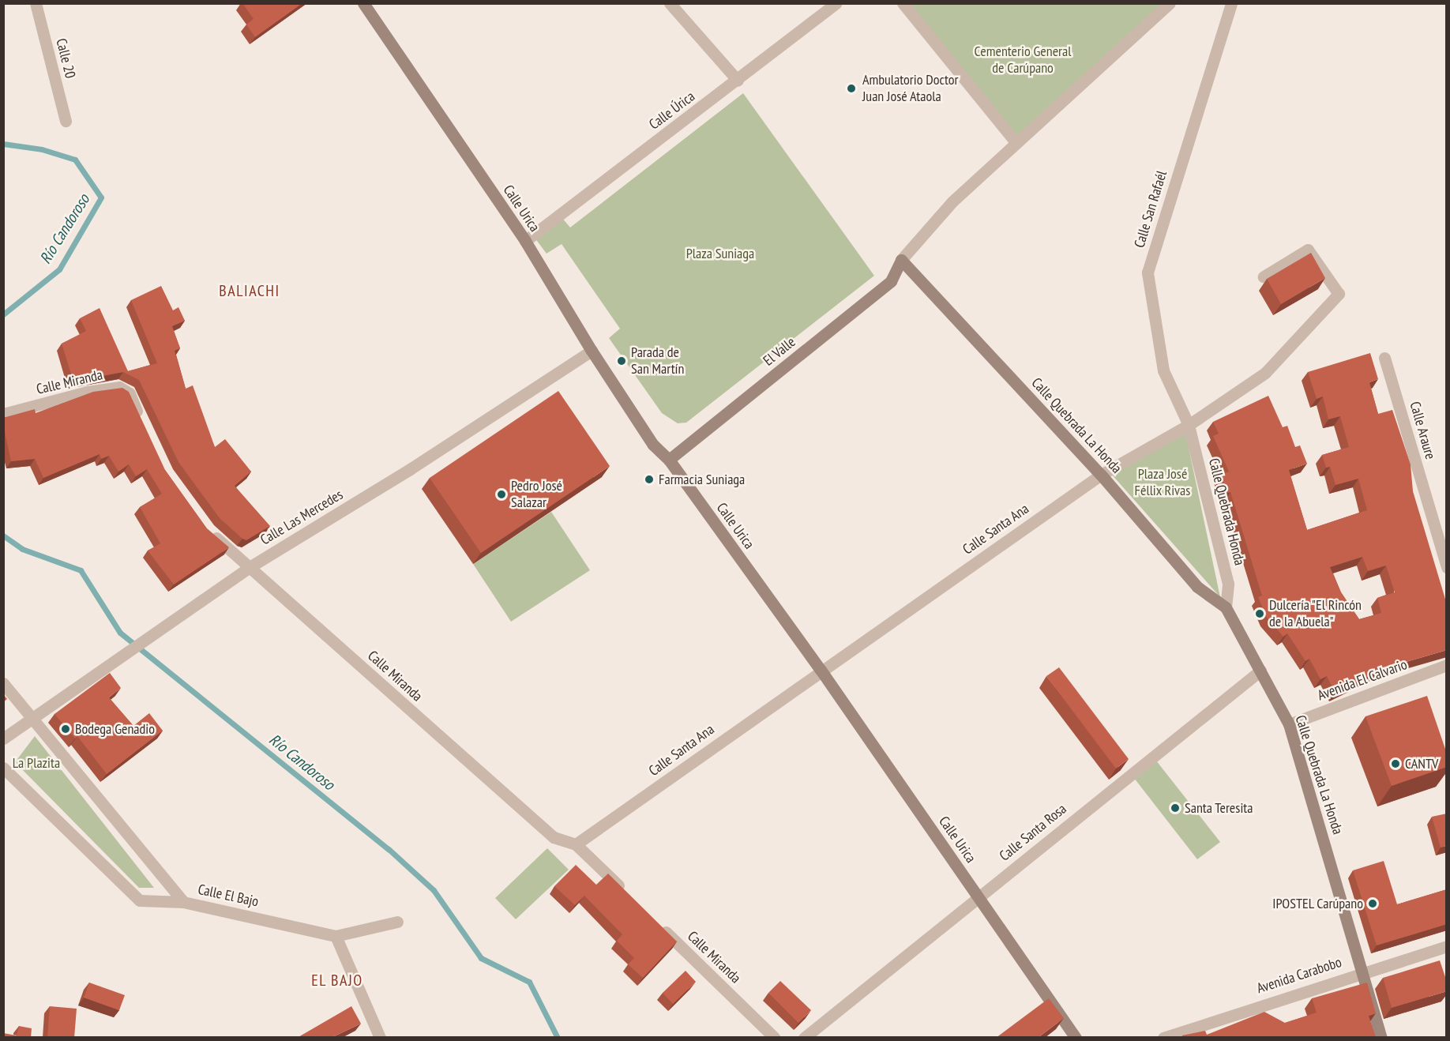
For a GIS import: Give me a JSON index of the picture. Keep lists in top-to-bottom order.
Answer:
{
  "streets": {
    "main road": ["Calle Urica", "El Valle", "Calle Quebrada La Honda"],
    "street": [
      "Calle 20",
      "Calle Úrica",
      "Calle San Rafaél",
      "Calle Miranda",
      "Calle Araure",
      "Calle Quebrada Honda",
      "Calle Las Mercedes",
      "Calle Santa Ana",
      "Avenida El Calvario",
      "Calle Santa Rosa",
      "Calle El Bajo",
      "Avenida Carabobo"
    ]
  },
  "crossings": [
    ["Calle Úrica", "Calle Urica"],
    ["Calle Urica", "El Valle"],
    ["Calle Urica", "Calle Las Mercedes"],
    ["Calle Urica", "Calle Santa Ana"],
    ["Calle Urica", "Calle Santa Rosa"],
    ["Calle San Rafaél", "Calle Quebrada Honda"],
    ["Calle San Rafaél", "Calle Santa Ana"],
    ["El Valle", "Calle Quebrada La Honda"],
    ["Calle Miranda", "Calle Las Mercedes"],
    ["Calle Miranda", "Calle Santa Ana"],
    ["Calle Quebrada La Honda", "Calle Quebrada Honda"],
    ["Calle Quebrada La Honda", "Calle Santa Ana"],
    ["Calle Quebrada La Honda", "Avenida El Calvario"],
    ["Calle Quebrada La Honda", "Calle Santa Rosa"],
    ["Calle Quebrada La Honda", "Avenida Carabobo"],
    ["Calle Quebrada Honda", "Calle Santa Ana"],
    ["Calle Las Mercedes", "Calle El Bajo"]
  ],
  "districts": ["BALIACHI", "EL BAJO"],
  "water": ["Río Candoroso"],
  "parks": [
    "Cementerio General de Carúpano",
    "Plaza Suniaga",
    "Plaza José Féllix Rivas",
    "La Plazita"
  ],
  "places": [
    "Ambulatorio Doctor Juan José Ataola",
    "Parada de San Martín",
    "Farmacia Suniaga",
    "Pedro José Salazar",
    "Dulcería \"El Rincón de la Abuela\"",
    "Bodega Genadio",
    "CANTV",
    "Santa Teresita",
    "IPOSTEL Carúpano"
  ]
}
